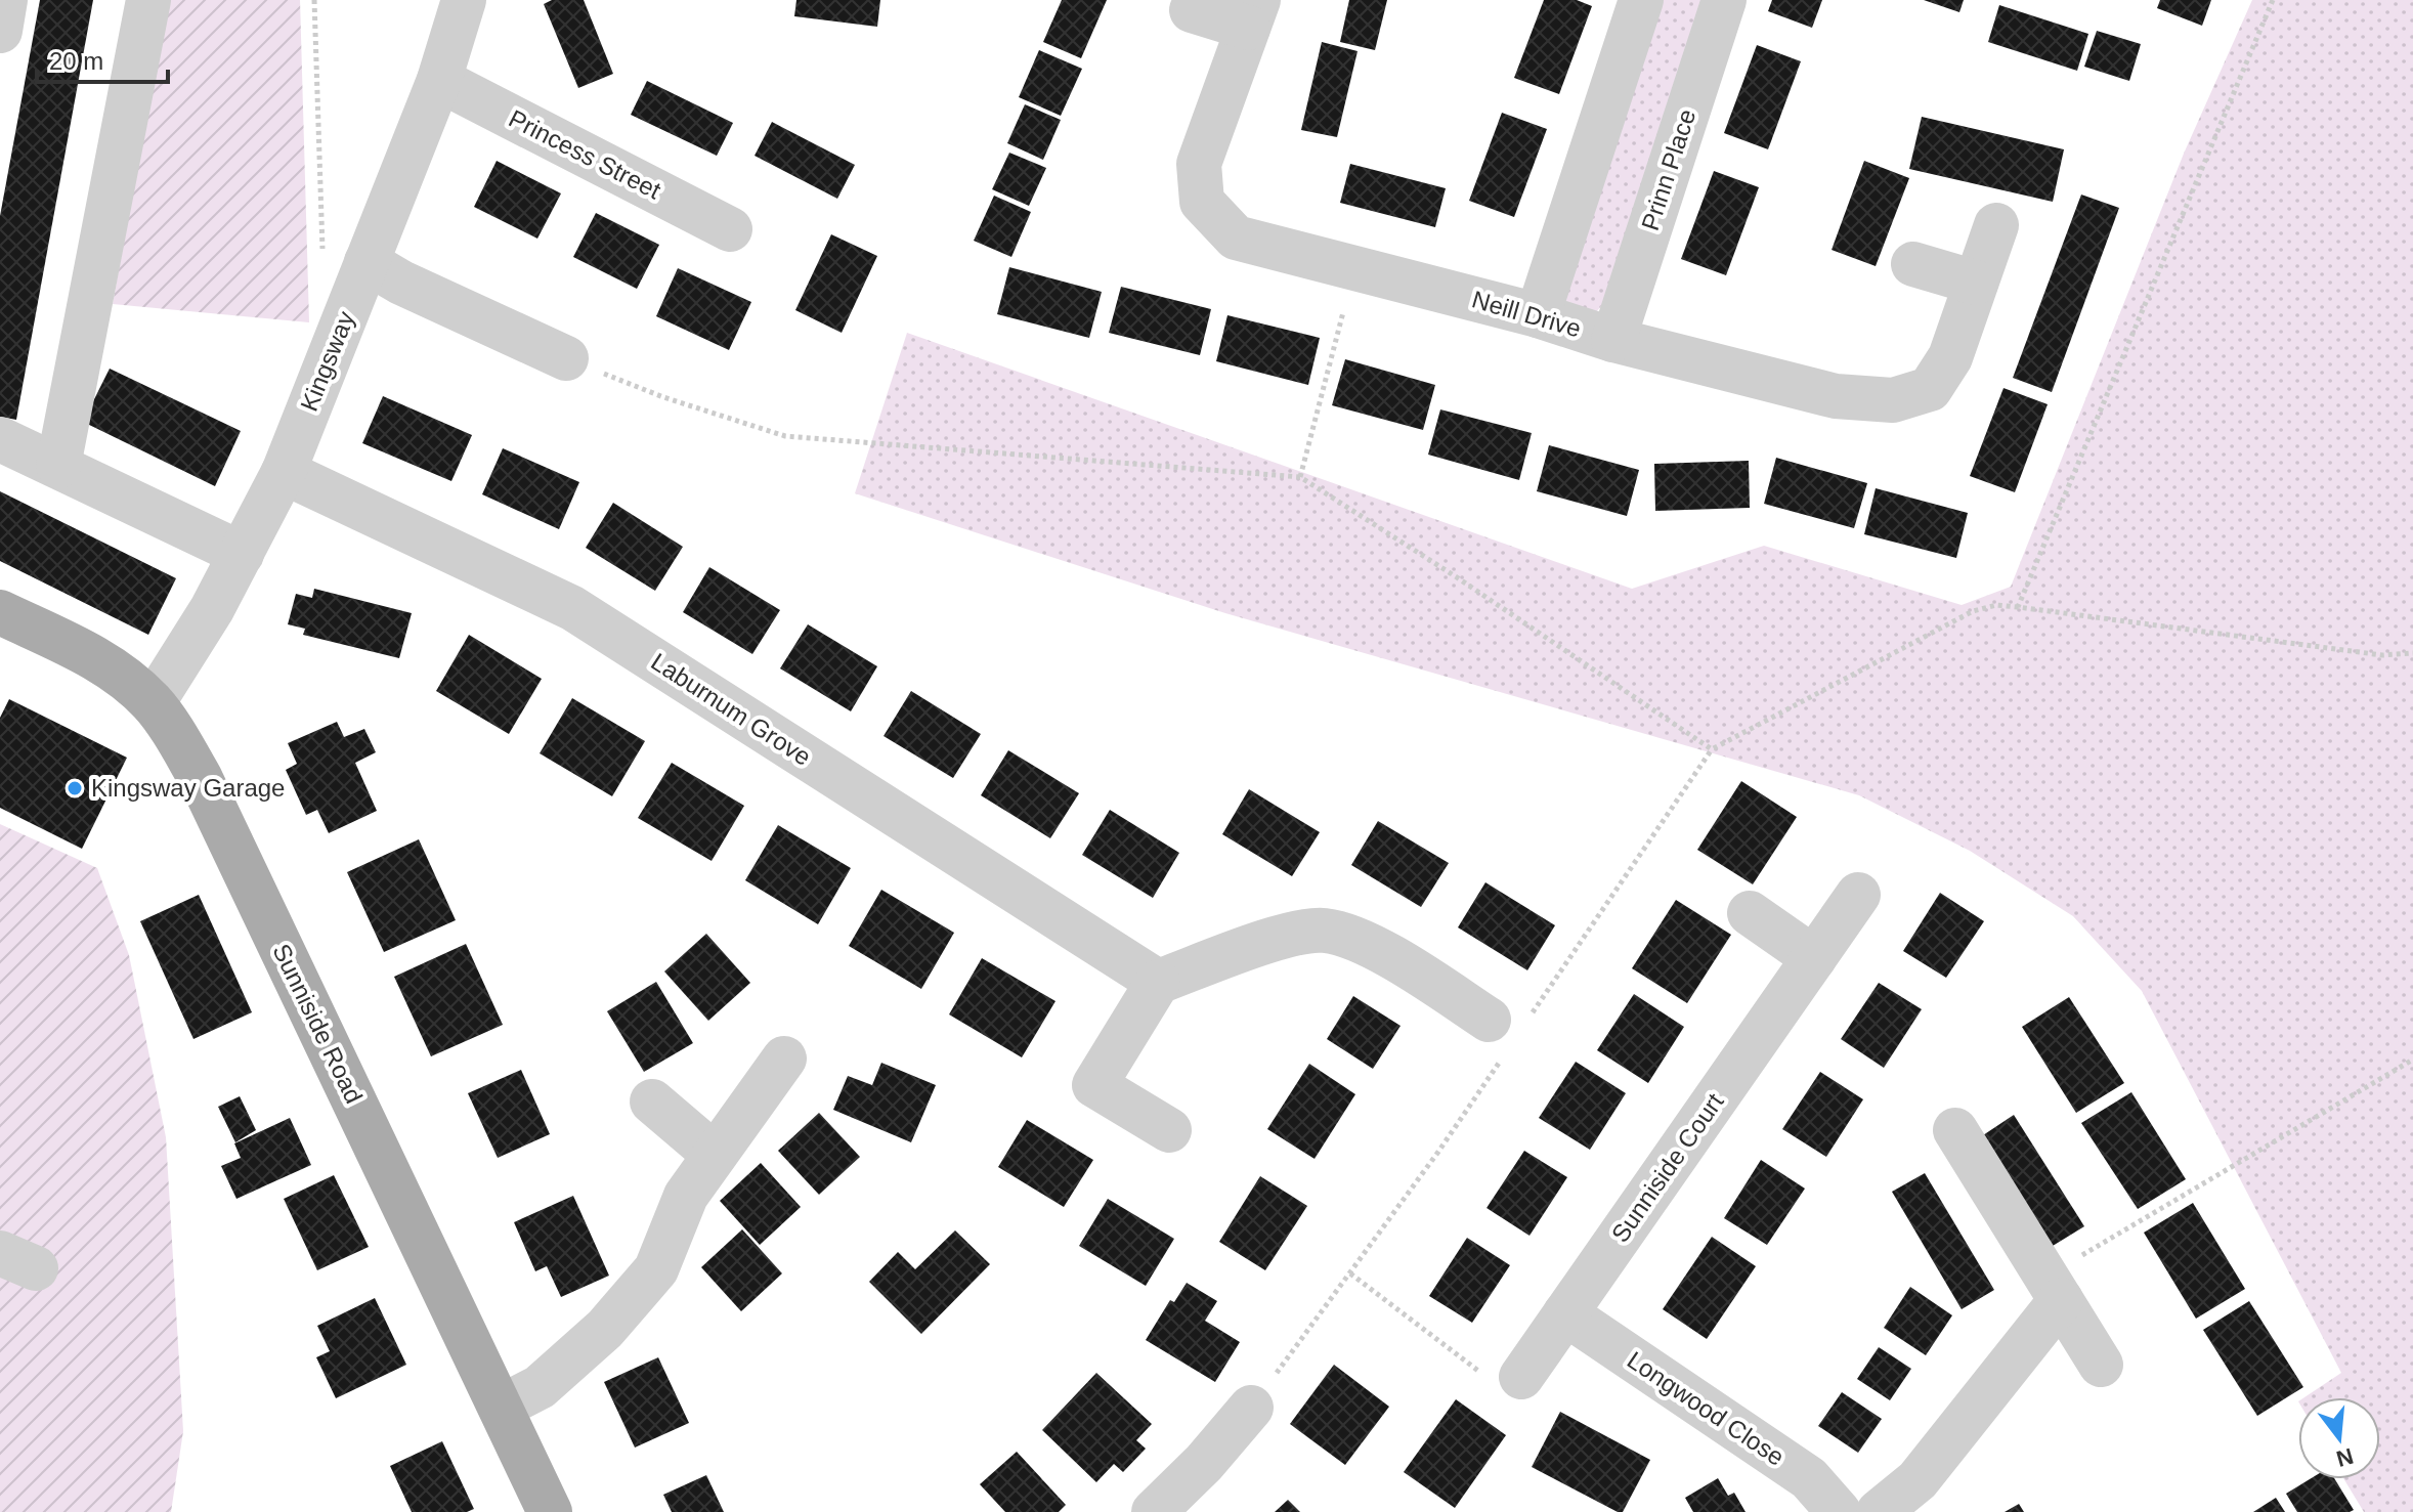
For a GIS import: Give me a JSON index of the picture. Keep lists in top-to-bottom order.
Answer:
{
  "streets": {
    "main road": ["Sunniside Road"],
    "street": [
      "Princess Street",
      "Prinn Place",
      "Neill Drive",
      "Kingsway",
      "Laburnum Grove",
      "Sunniside Court",
      "Longwood Close"
    ]
  },
  "crossings": [
    ["Princess Street", "Kingsway"],
    ["Prinn Place", "Neill Drive"],
    ["Kingsway", "Laburnum Grove"],
    ["Kingsway", "Sunniside Road"],
    ["Sunniside Court", "Longwood Close"]
  ],
  "places": ["Kingsway Garage"],
  "scale_bar": "20 m",
  "north": "bottom"
}
